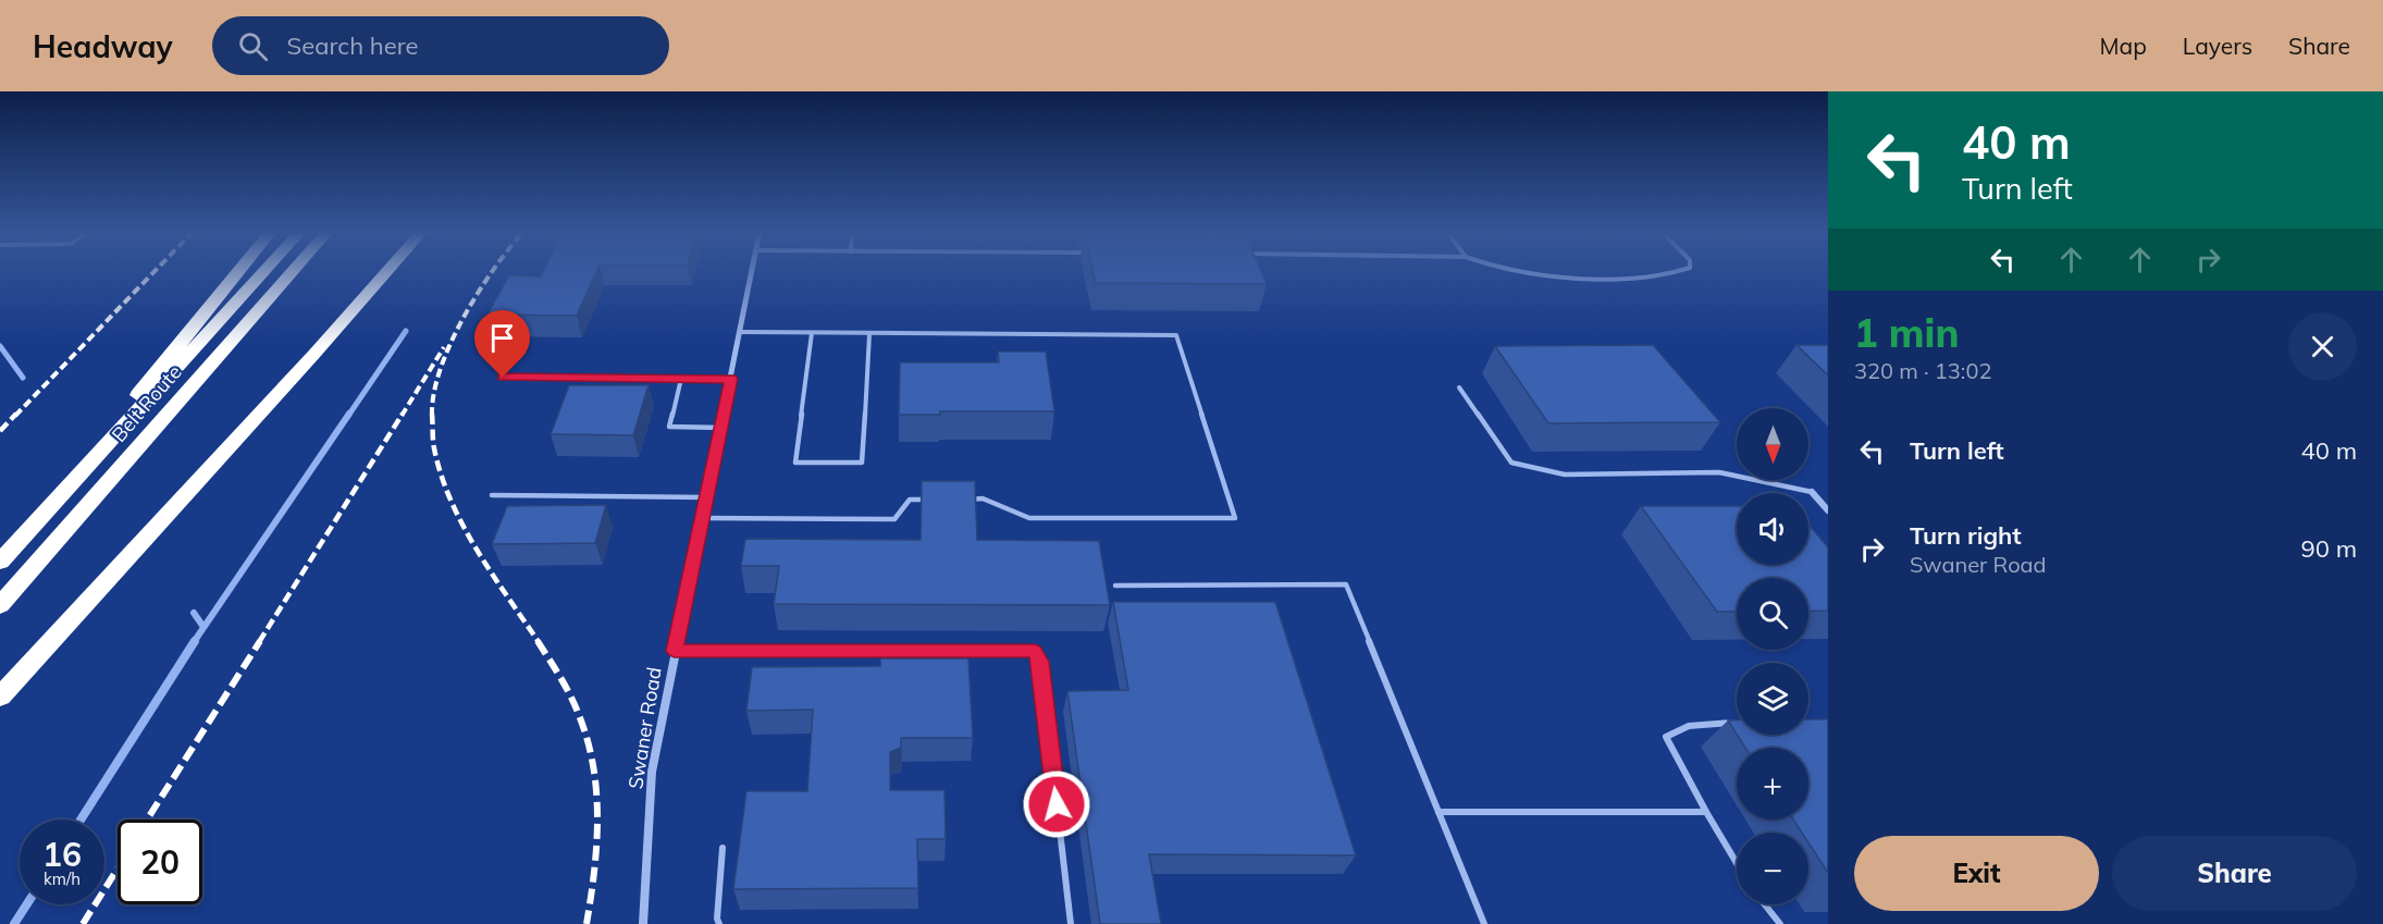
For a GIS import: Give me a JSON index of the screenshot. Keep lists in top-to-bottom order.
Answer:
{
  "streets": {
    "highway": ["Belt Route"],
    "street": ["Swaner Road"]
  },
  "north": "bottom",
  "page": {
    "header": "Headway",
    "search": "Search here",
    "nav": ["Map", "Layers", "Share"],
    "turn": ["40 m", "Turn left"],
    "heading": ["1 min", "320 m · 13:02"],
    "list": [
      {
        "name": "Turn left",
        "value": "40 m"
      },
      {
        "name": "Turn right",
        "note": "Swaner Road",
        "value": "90 m"
      }
    ],
    "map_buttons": ["+", "−"],
    "speed": "16 km/h",
    "limit": "20",
    "buttons": ["Exit", "Share"]
  }
}
